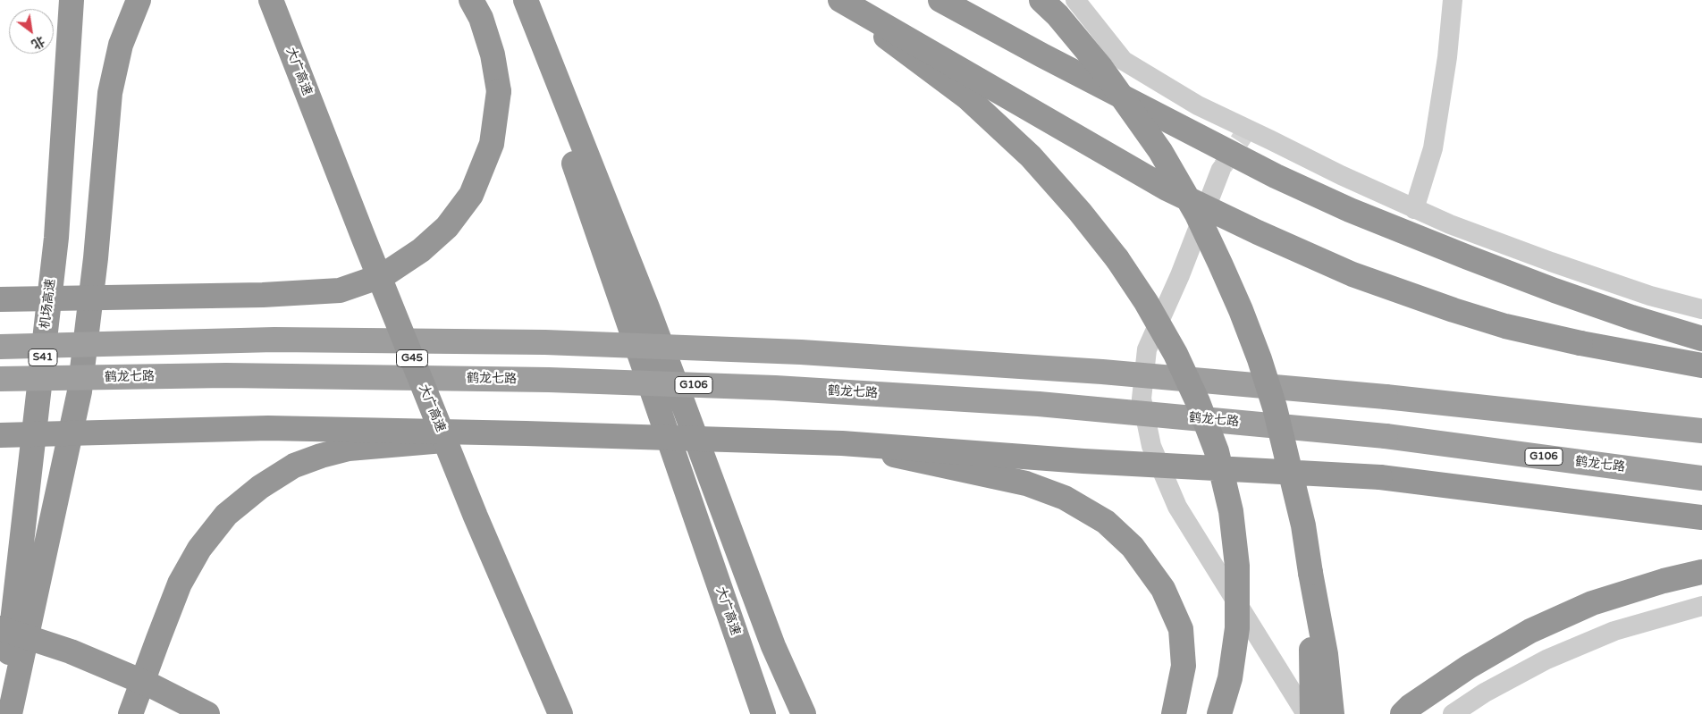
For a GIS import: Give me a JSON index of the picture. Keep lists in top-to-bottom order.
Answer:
{
  "streets": {
    "highway": [
      "大广高速",
      "机场高速",
      "S41",
      "G45",
      "鹤龙七路",
      "G106"
    ]
  },
  "north": "bottom right"
}
